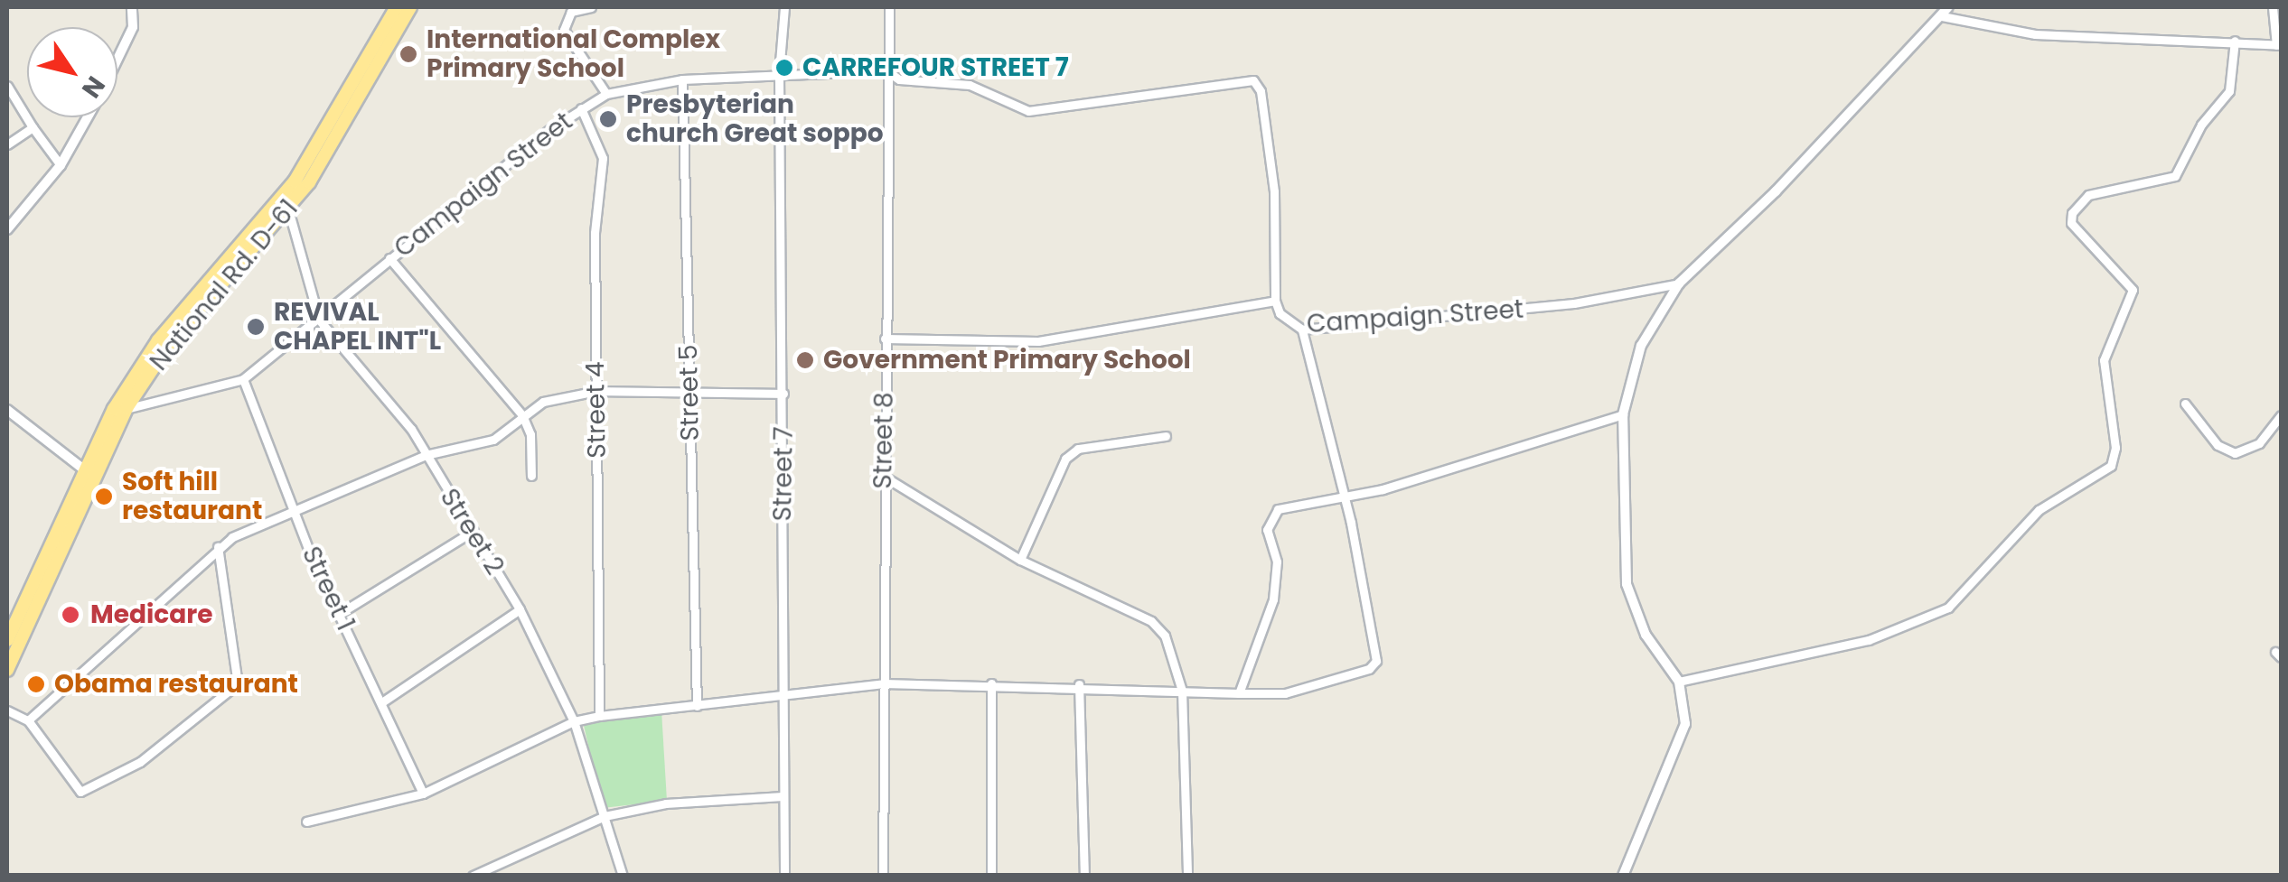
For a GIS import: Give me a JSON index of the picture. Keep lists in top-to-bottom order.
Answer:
{
  "streets": {
    "highway": ["National Rd. D-61"],
    "street": [
      "Campaign Street",
      "Street 5",
      "Street 4",
      "Street 8",
      "Street 7",
      "Street 2",
      "Street 1"
    ]
  },
  "crossings": [
    ["Campaign Street", "National Rd. D-61"],
    ["Campaign Street", "Street 5"],
    ["Campaign Street", "Street 4"],
    ["Campaign Street", "Street 8"],
    ["Campaign Street", "Street 7"],
    ["Campaign Street", "Street 2"],
    ["Campaign Street", "Street 1"],
    ["National Rd. D-61", "Street 2"]
  ],
  "places": [
    "International Complex Primary School",
    "CARREFOUR STREET 7",
    "Presbyterian church Great soppo",
    "REVIVAL CHAPEL INT\"L",
    "Government Primary School",
    "Soft hill restaurant",
    "Medicare",
    "Obama restaurant"
  ],
  "north": "bottom right"
}
